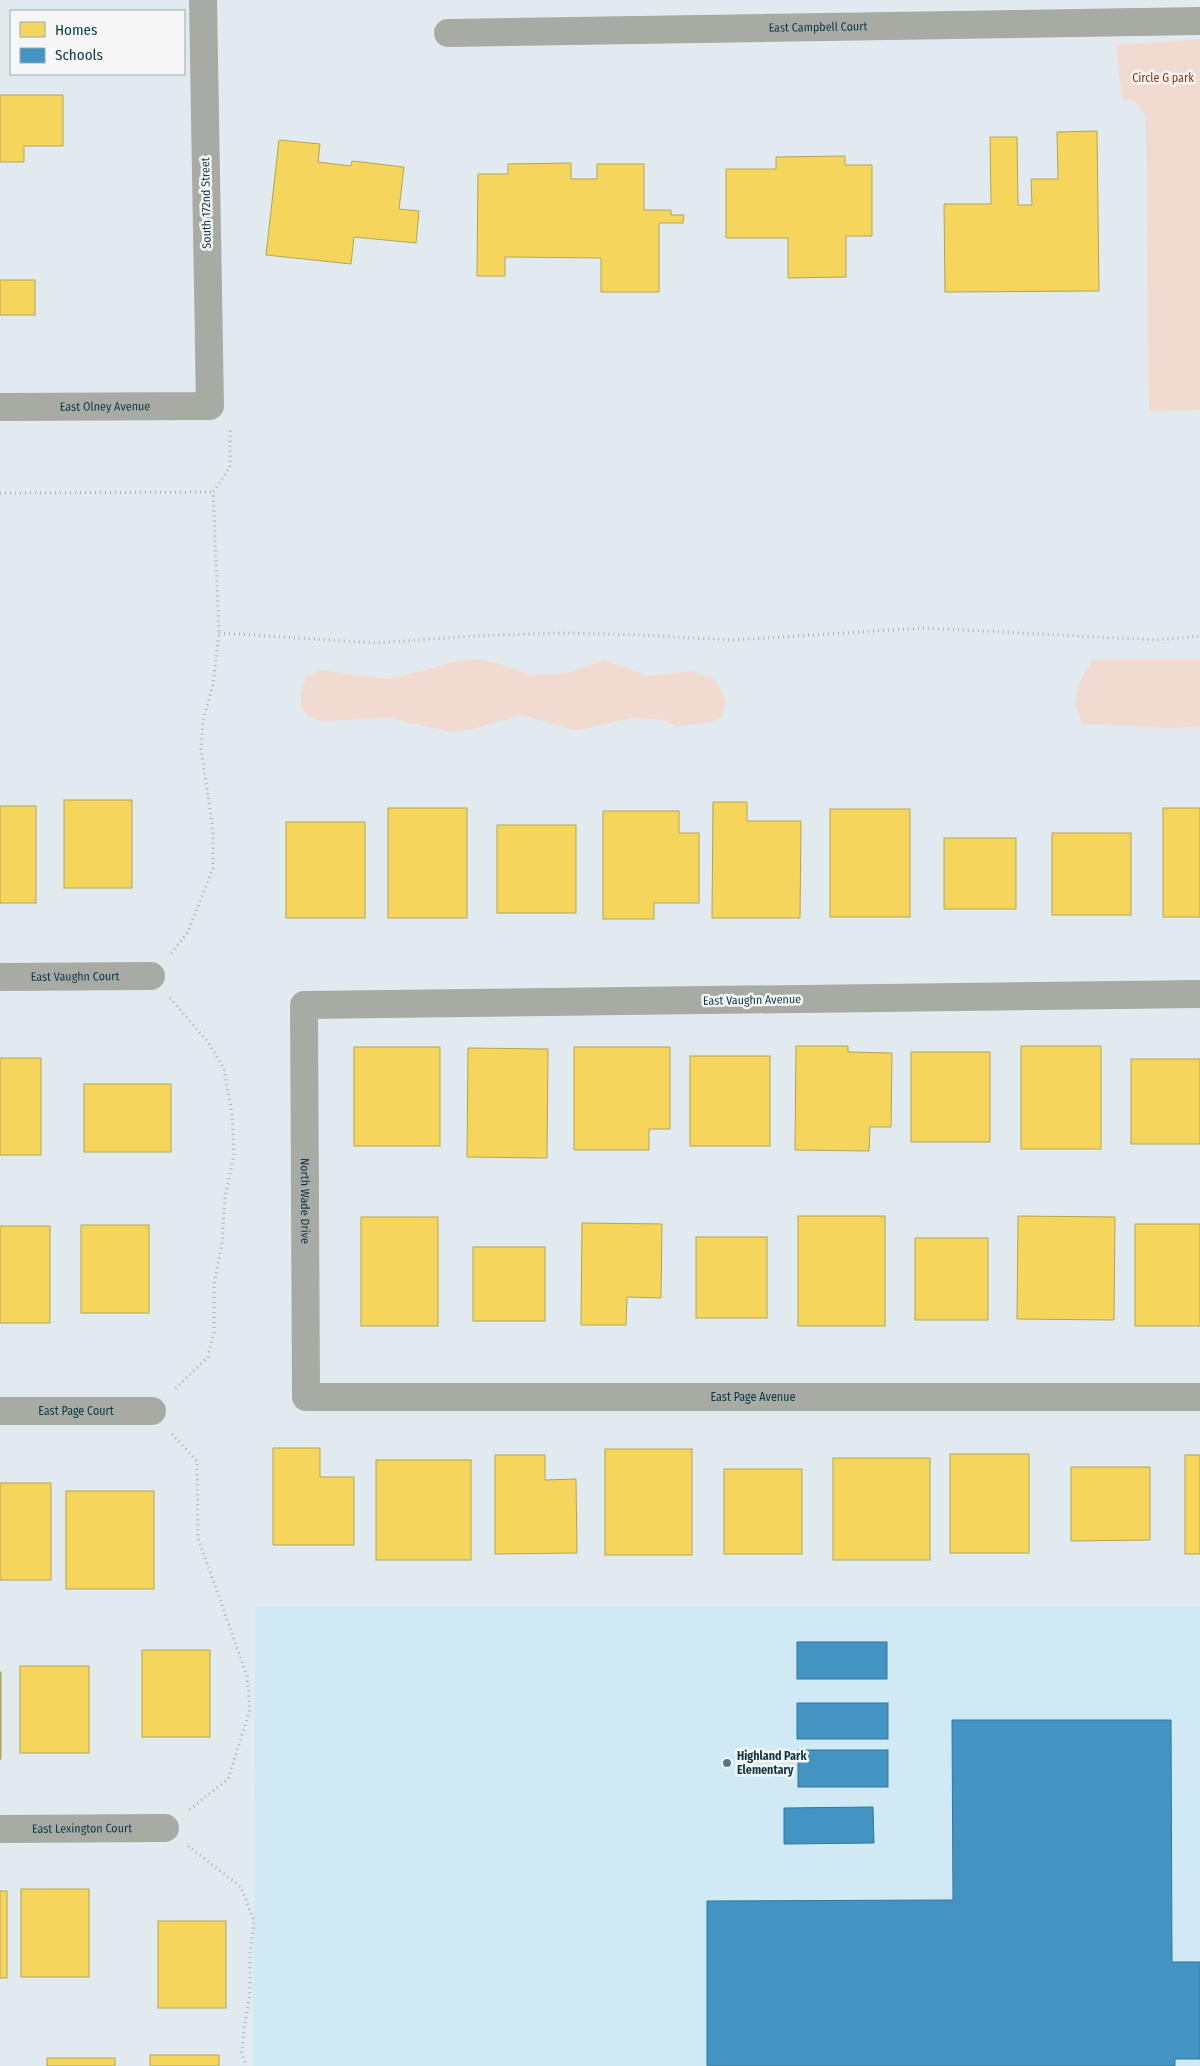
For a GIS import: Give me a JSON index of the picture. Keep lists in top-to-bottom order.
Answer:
{
  "streets": {
    "street": [
      "East Campbell Court",
      "South 172nd Street",
      "East Olney Avenue",
      "East Vaughn Court",
      "East Vaughn Avenue",
      "North Wade Drive",
      "East Page Avenue",
      "East Page Court",
      "East Lexington Court"
    ]
  },
  "crossings": [
    ["South 172nd Street", "East Olney Avenue"],
    ["East Vaughn Avenue", "North Wade Drive"],
    ["North Wade Drive", "East Page Avenue"]
  ],
  "parks": ["Circle G park"],
  "places": ["Highland Park Elementary"],
  "legend": ["Homes", "Schools"]
}
